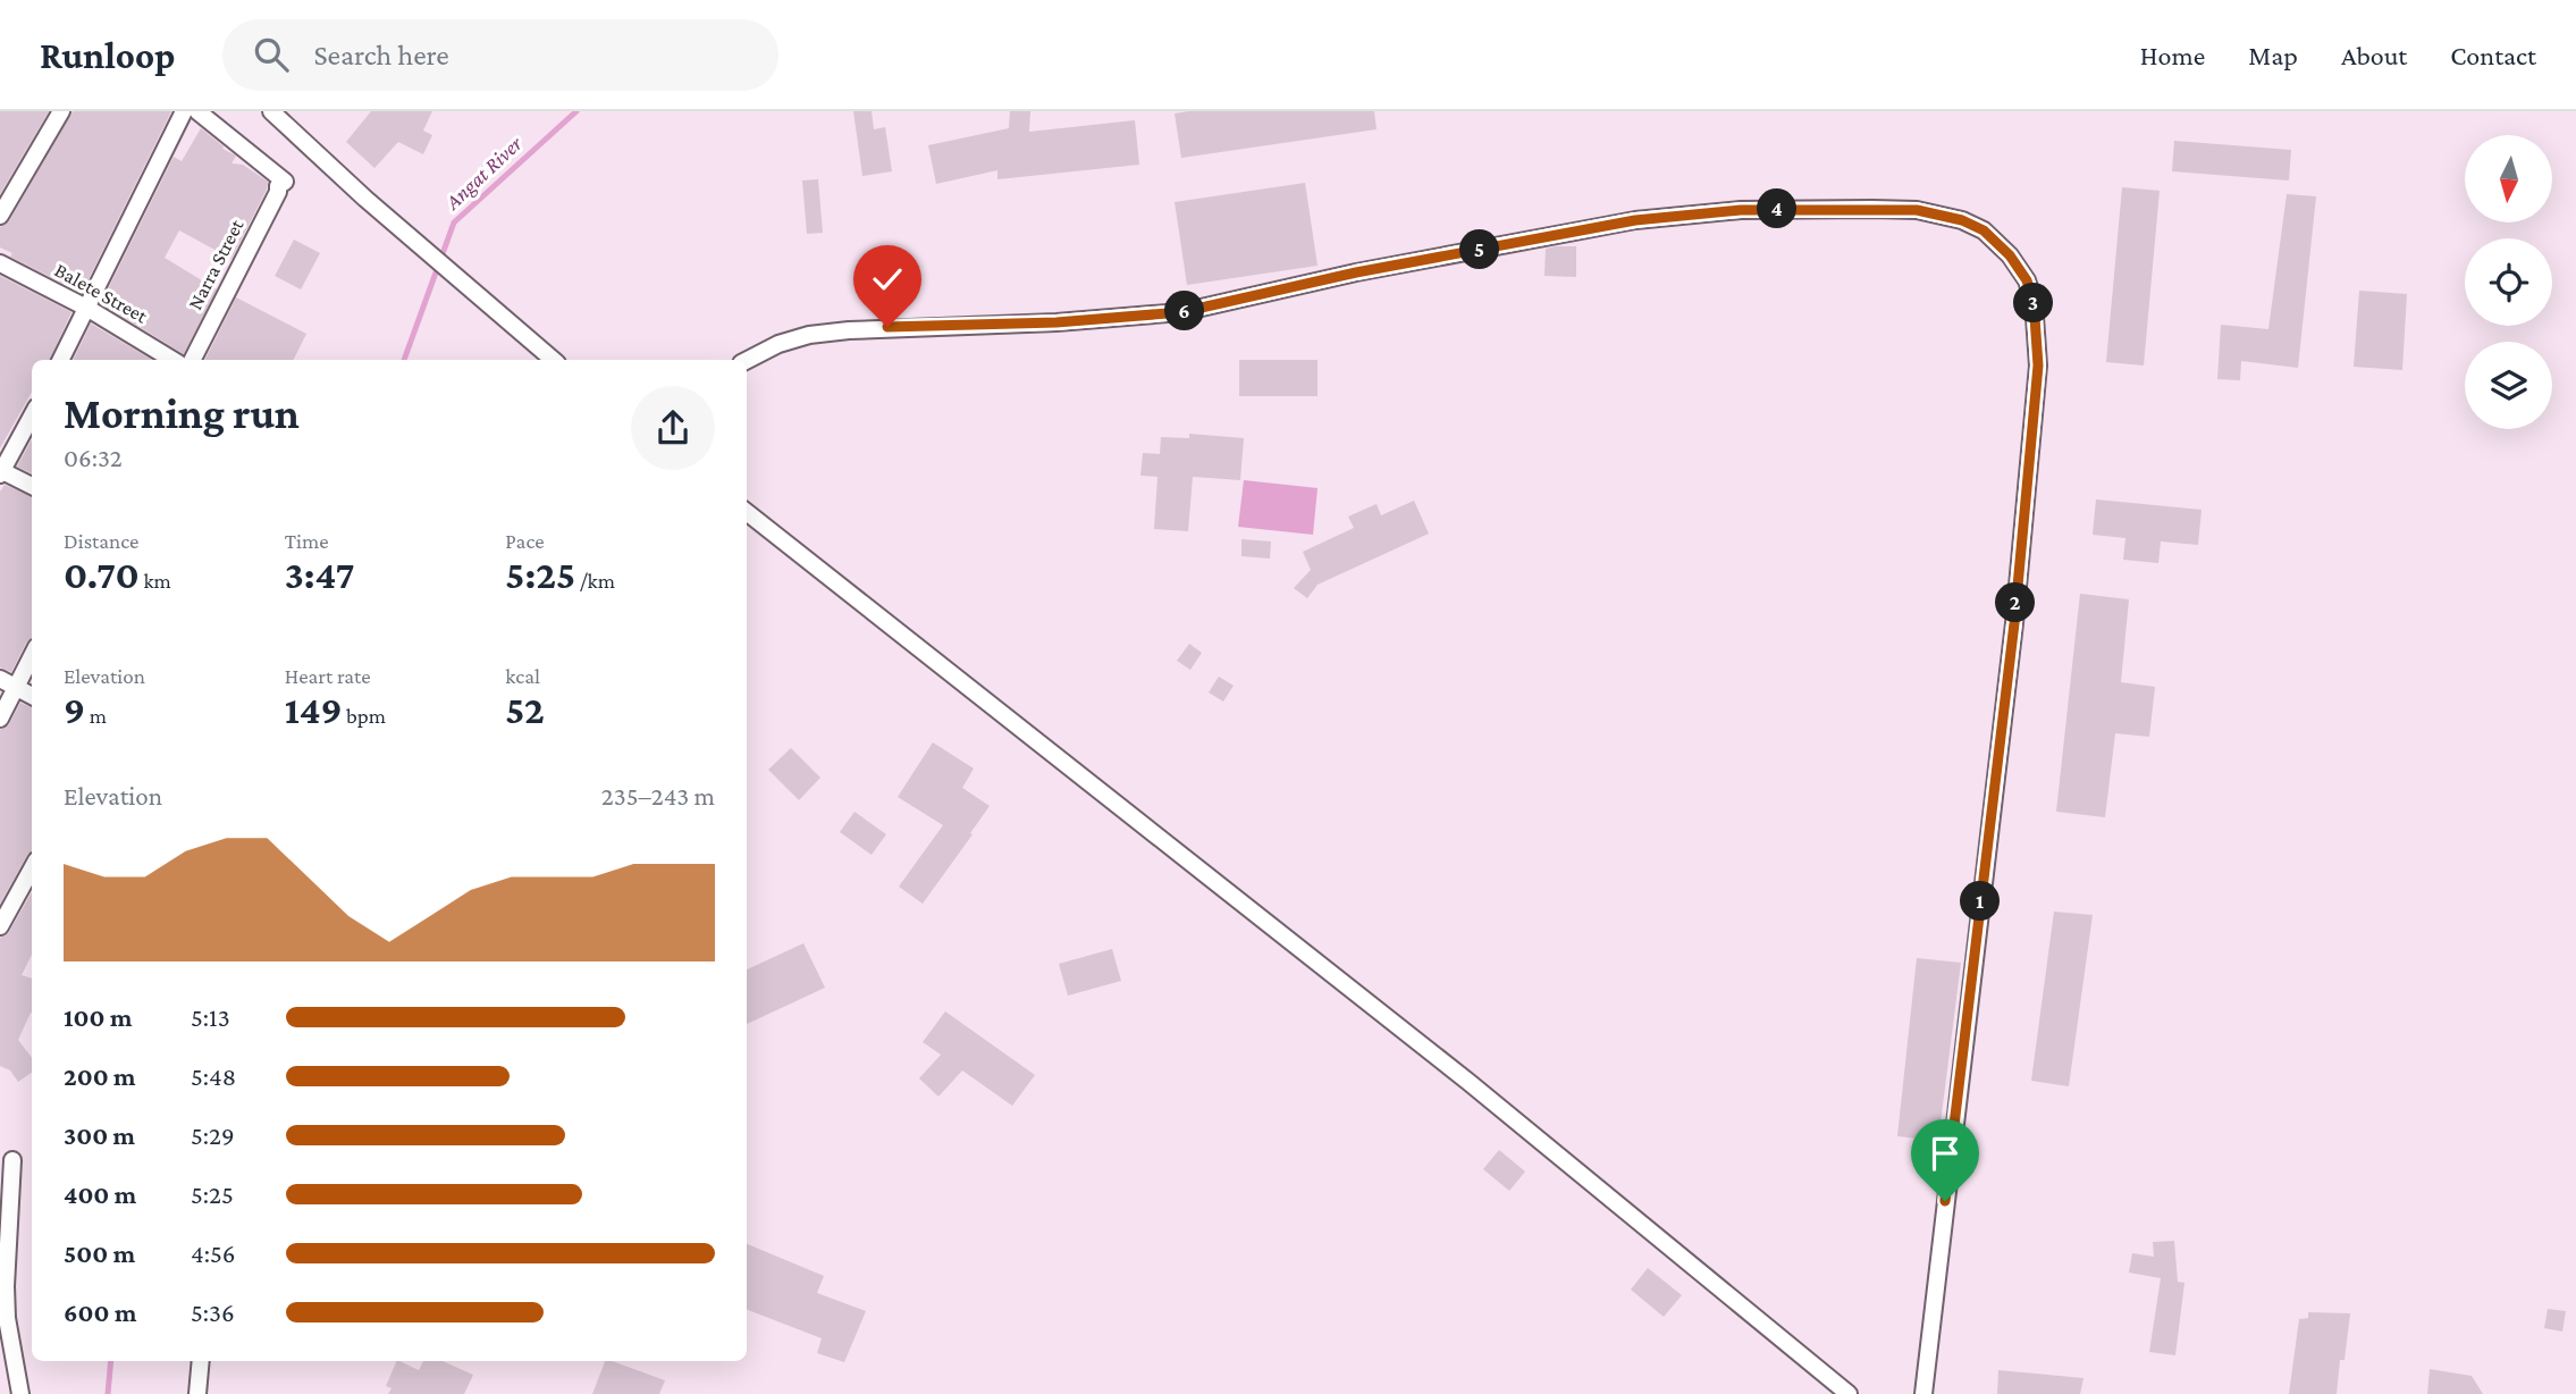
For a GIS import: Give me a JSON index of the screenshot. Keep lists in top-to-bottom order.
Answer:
{
  "streets": {
    "street": ["Narra Street", "Balete Street"]
  },
  "water": ["Angat River"],
  "north": "bottom",
  "page": {
    "header": "Runloop",
    "search": "Search here",
    "nav": [
      "Home",
      "Map",
      "About",
      "Contact"
    ],
    "pins": [
      "4",
      "5",
      "3",
      "6",
      "2",
      "1"
    ],
    "heading": ["Morning run", "06:32"],
    "stats": [
      ["Distance", "0.70 km"],
      ["Time", "3:47"],
      ["Pace", "5:25 /km"],
      ["Elevation", "9 m"],
      ["Heart rate", "149 bpm"],
      ["kcal", "52"]
    ],
    "chart": ["Elevation", "235–243 m"],
    "list": [
      {
        "name": "100 m",
        "note": "5:13"
      },
      {
        "name": "200 m",
        "note": "5:48"
      },
      {
        "name": "300 m",
        "note": "5:29"
      },
      {
        "name": "400 m",
        "note": "5:25"
      },
      {
        "name": "500 m",
        "note": "4:56"
      },
      {
        "name": "600 m",
        "note": "5:36"
      }
    ]
  }
}
